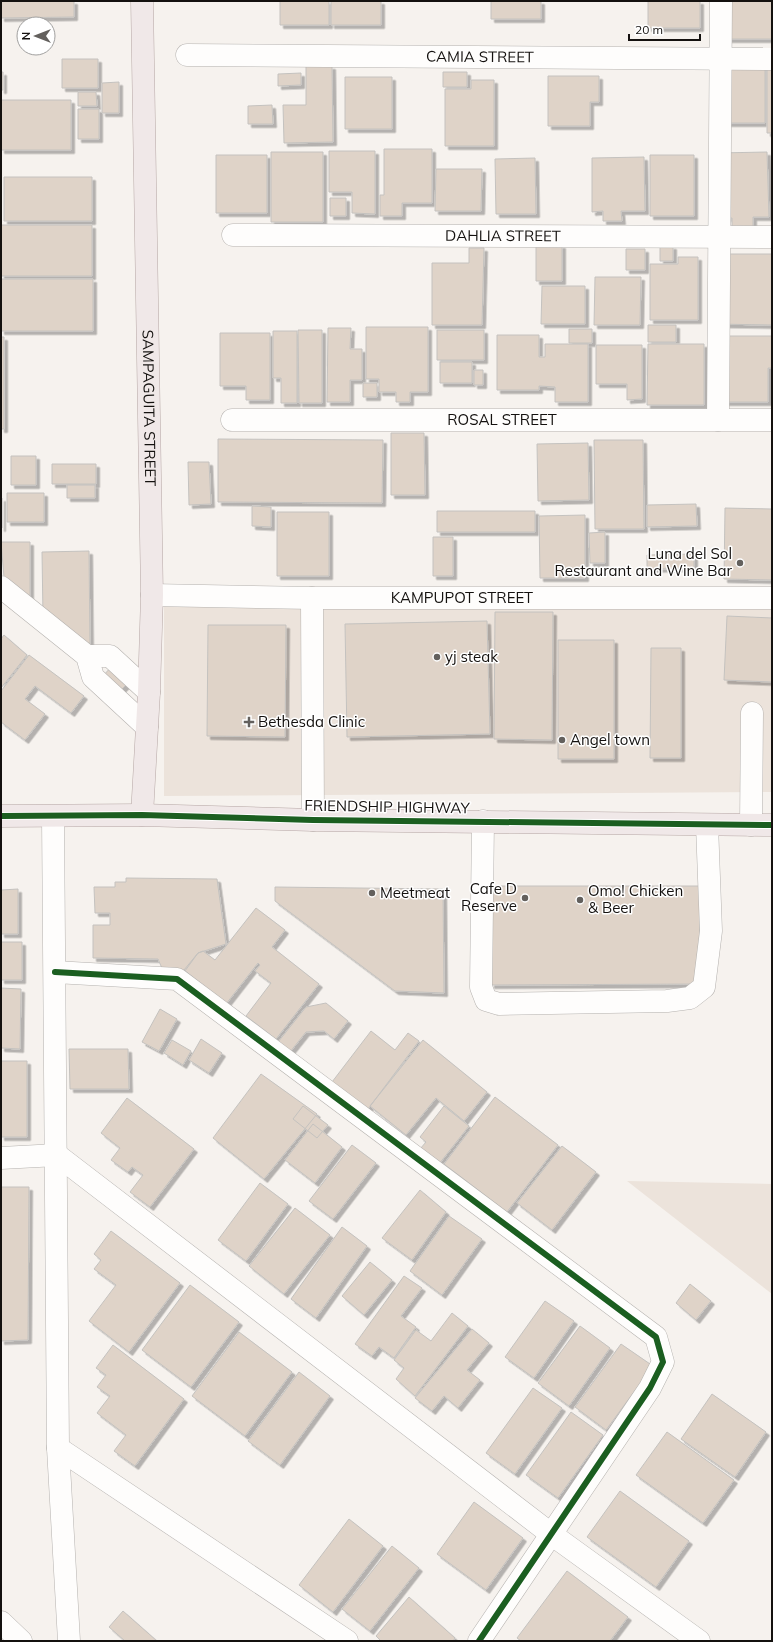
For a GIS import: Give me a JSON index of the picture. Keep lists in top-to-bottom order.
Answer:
{
  "streets": {
    "main road": ["SAMPAGUITA STREET", "FRIENDSHIP HIGHWAY"],
    "street": [
      "CAMIA STREET",
      "DAHLIA STREET",
      "ROSAL STREET",
      "KAMPUPOT STREET"
    ]
  },
  "crossings": [
    ["SAMPAGUITA STREET", "KAMPUPOT STREET"],
    ["SAMPAGUITA STREET", "FRIENDSHIP HIGHWAY"]
  ],
  "places": {
    "other": [
      "Luna del Sol Restaurant and Wine Bar",
      "yj steak",
      "Angel town",
      "Meetmeat",
      "Cafe D Reserve",
      "Omo! Chicken & Beer"
    ],
    "health": ["Bethesda Clinic"]
  },
  "scale_bar": "20 m",
  "north": "left"
}
